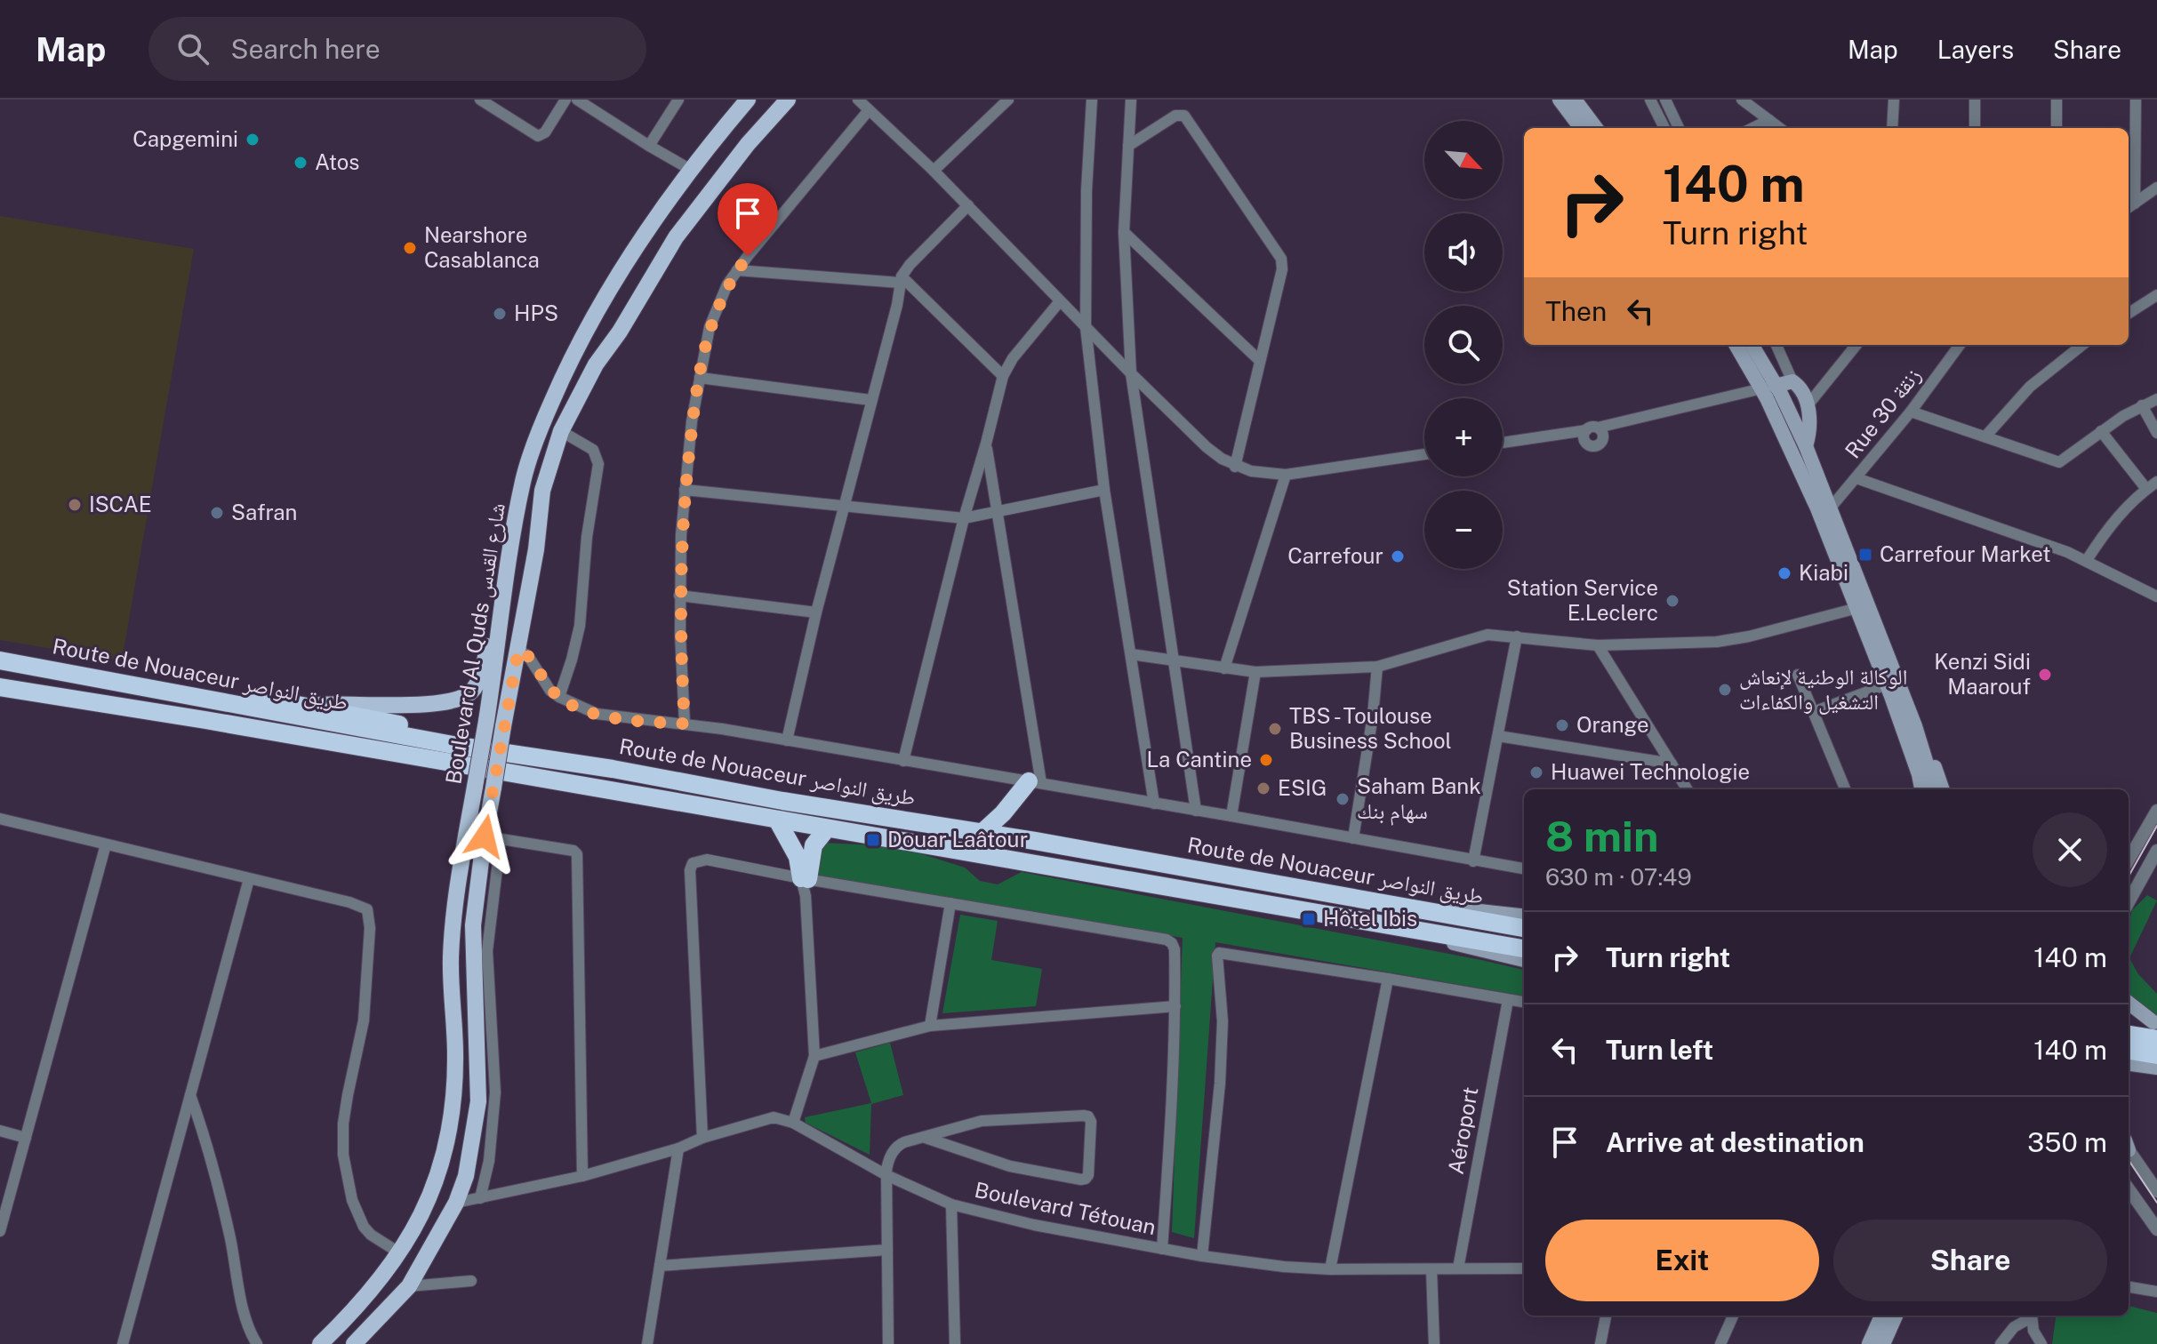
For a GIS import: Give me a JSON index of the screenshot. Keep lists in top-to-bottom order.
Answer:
{
  "streets": {
    "highway": ["Route de Nouaceur طريق النواصر"],
    "main road": ["Boulevard Al Quds شارع القدس"],
    "street": ["Rue 30 زنقة", "Aéroport", "Boulevard Tétouan"]
  },
  "crossings": [
    ["Boulevard Al Quds شارع القدس", "Boulevard Tétouan"],
    ["Aéroport", "Boulevard Tétouan"]
  ],
  "places": {
    "other": [
      "Capgemini",
      "Atos",
      "Nearshore Casablanca",
      "HPS",
      "ISCAE",
      "Safran",
      "Carrefour",
      "Kiabi",
      "Station Service E.Leclerc",
      "Kenzi Sidi Maarouf",
      "الوكالة الوطنية لإنعاش التشغيل والكفاءات",
      "Orange",
      "TBS - Toulouse Business School",
      "La Cantine",
      "Huawei Technologie",
      "ESIG",
      "Saham Bank سهام بنك"
    ],
    "transit": ["Carrefour Market", "Douar Laâtour", "Hôtel Ibis"]
  },
  "north": "bottom right",
  "page": {
    "header": "Map",
    "search": "Search here",
    "nav": ["Map", "Layers", "Share"],
    "map_buttons": ["+", "−"],
    "turn": ["140 m", "Turn right"],
    "then": "Then",
    "heading": ["8 min", "630 m · 07:49"],
    "list": [
      {
        "name": "Turn right",
        "value": "140 m"
      },
      {
        "name": "Turn left",
        "value": "140 m"
      },
      {
        "name": "Arrive at destination",
        "value": "350 m"
      }
    ],
    "buttons": ["Exit", "Share"]
  }
}
